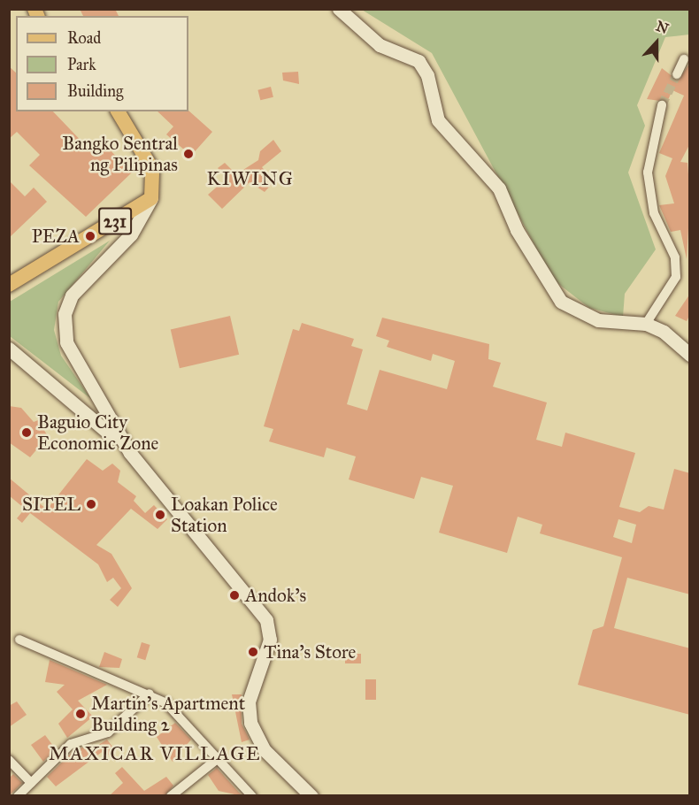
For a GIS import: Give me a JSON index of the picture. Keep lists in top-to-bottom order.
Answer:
{
  "streets": {
    "main road": ["231"]
  },
  "districts": ["KIWING", "MAXICAR VILLAGE"],
  "places": [
    "Bangko Sentral ng Pilipinas",
    "PEZA",
    "Baguio City Economic Zone",
    "SITEL",
    "Loakan Police Station",
    "Andok's",
    "Tina's Store",
    "Martin's Apartment Building 2"
  ],
  "legend": ["Road", "Park", "Building"],
  "north": "top"
}
